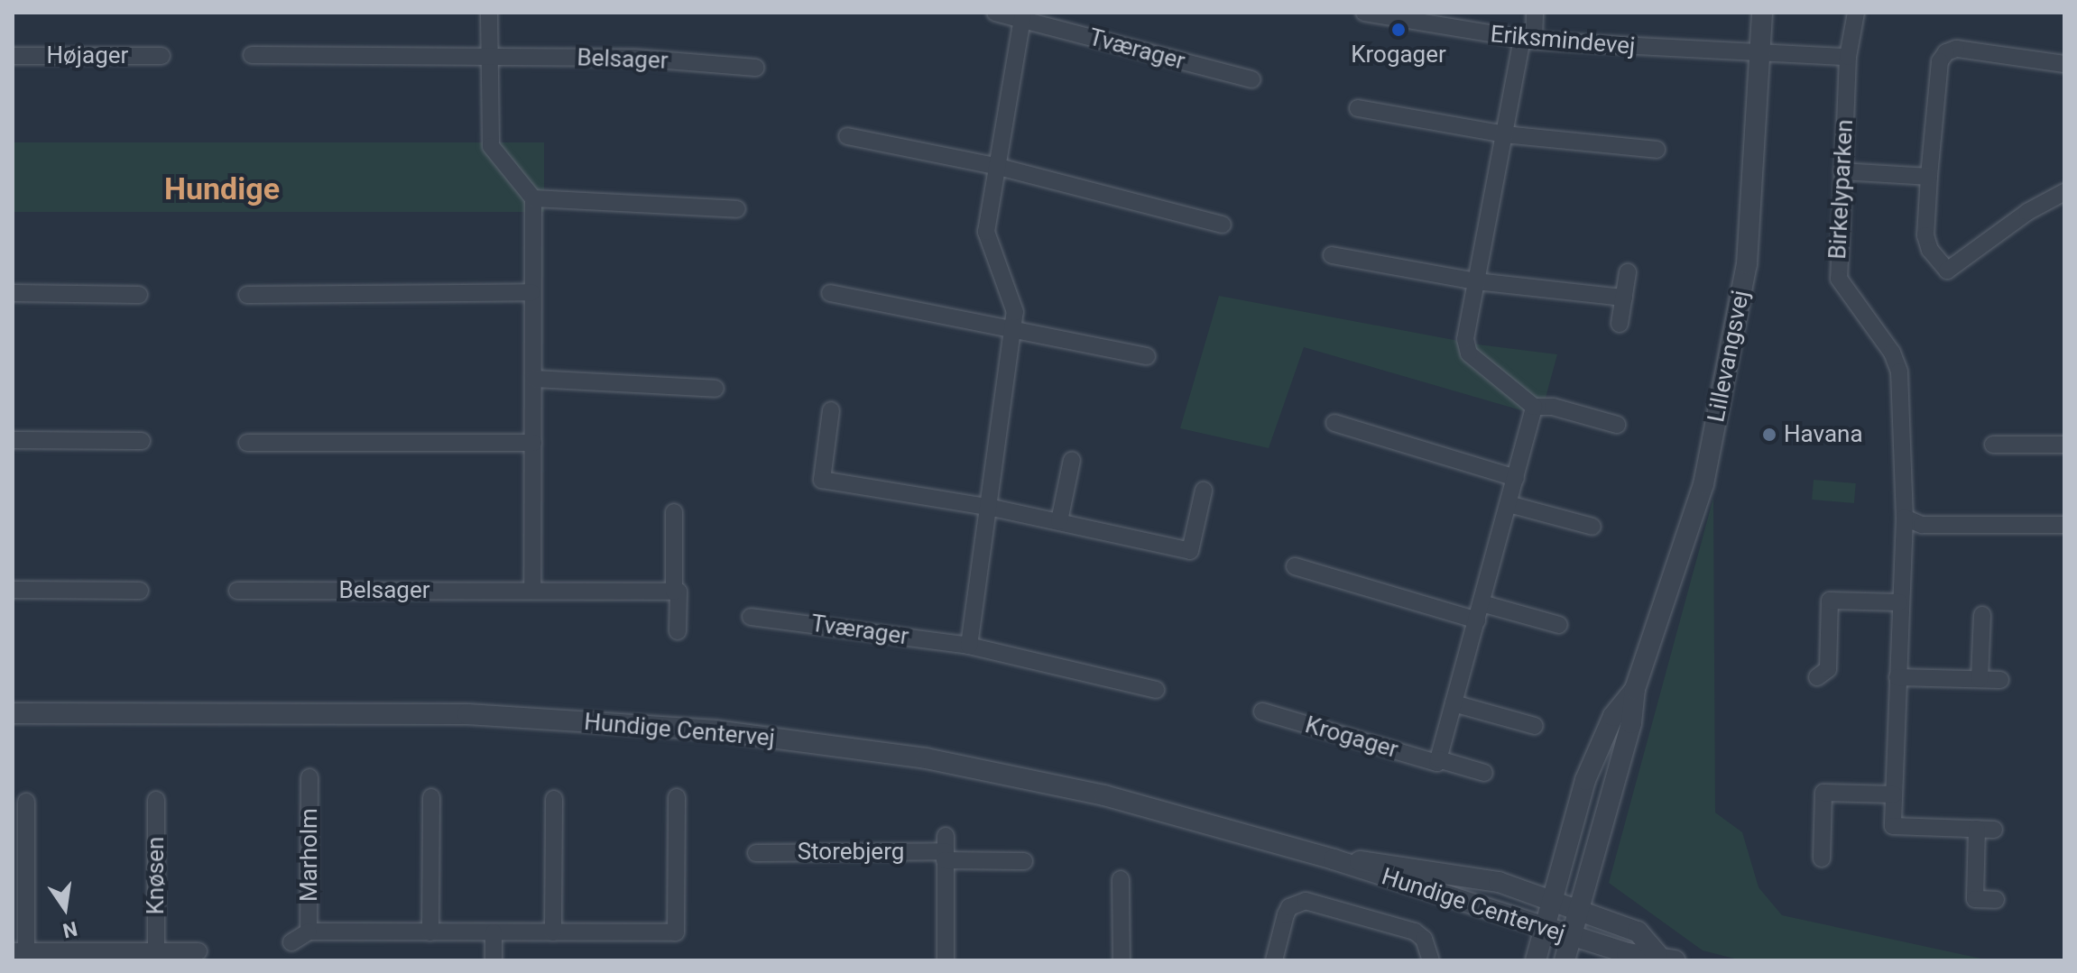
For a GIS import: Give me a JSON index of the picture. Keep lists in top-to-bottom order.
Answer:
{
  "streets": {
    "street": [
      "Eriksmindevej",
      "Tværager",
      "Højager",
      "Belsager",
      "Birkelyparken",
      "Lillevangsvej",
      "Hundige Centervej",
      "Krogager",
      "Storebjerg",
      "Marholm",
      "Knøsen"
    ]
  },
  "crossings": [
    ["Eriksmindevej", "Lillevangsvej"],
    ["Lillevangsvej", "Hundige Centervej"]
  ],
  "districts": ["Hundige"],
  "places": ["Krogager", "Havana"],
  "north": "bottom"
}
